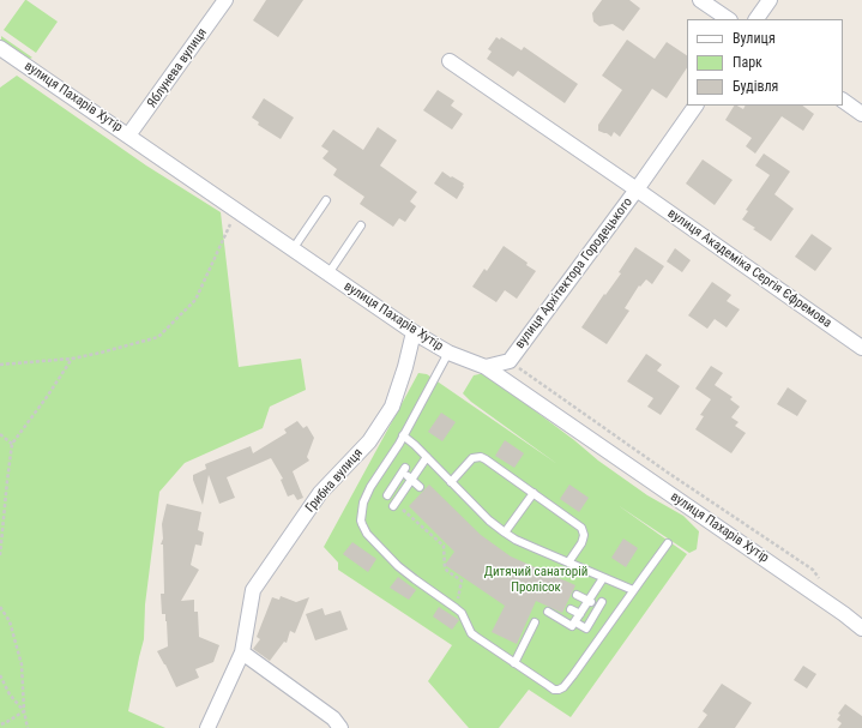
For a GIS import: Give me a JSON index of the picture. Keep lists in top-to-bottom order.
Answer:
{
  "streets": {
    "street": [
      "Яблунева вулиця",
      "вулиця Пахарів Хутір",
      "вулиця Академіка Сергія Єфремова",
      "вулиця Архітектора Городецького",
      "Грибна вулиця"
    ]
  },
  "crossings": [
    ["Яблунева вулиця", "вулиця Пахарів Хутір"],
    ["вулиця Пахарів Хутір", "вулиця Архітектора Городецького"],
    ["вулиця Пахарів Хутір", "Грибна вулиця"],
    ["вулиця Академіка Сергія Єфремова", "вулиця Архітектора Городецького"]
  ],
  "parks": ["Дитячий санаторій Пролісок"],
  "legend": ["Вулиця", "Парк", "Будівля"]
}
